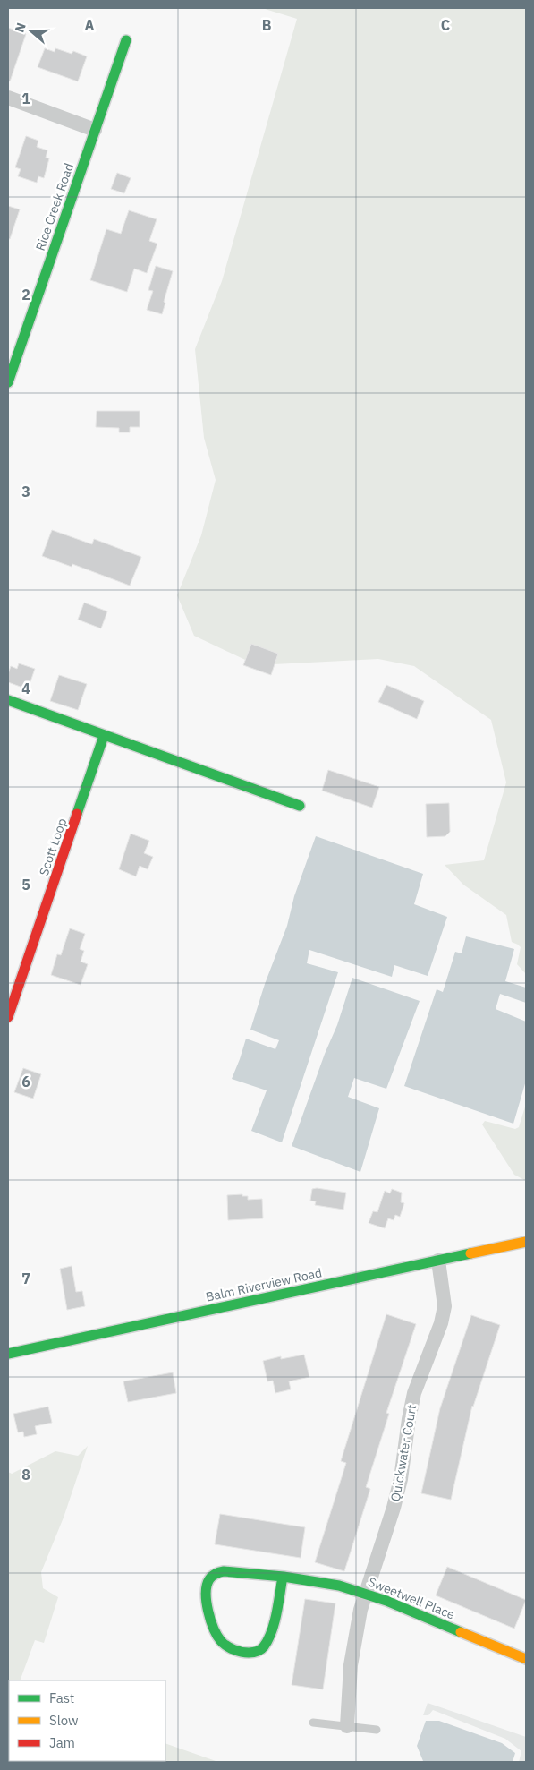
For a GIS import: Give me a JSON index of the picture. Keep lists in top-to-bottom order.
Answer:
{
  "streets": {
    "street": [
      "Rice Creek Road",
      "Scott Loop",
      "Balm Riverview Road",
      "Quickwater Court",
      "Sweetwell Place"
    ]
  },
  "crossings": [
    ["Balm Riverview Road", "Quickwater Court"],
    ["Quickwater Court", "Sweetwell Place"]
  ],
  "legend": ["Fast", "Slow", "Jam"],
  "north": "left",
  "grid": {
    "columns": ["A", "B", "C"],
    "rows": [
      "1",
      "2",
      "3",
      "4",
      "5",
      "6",
      "7",
      "8"
    ]
  }
}
